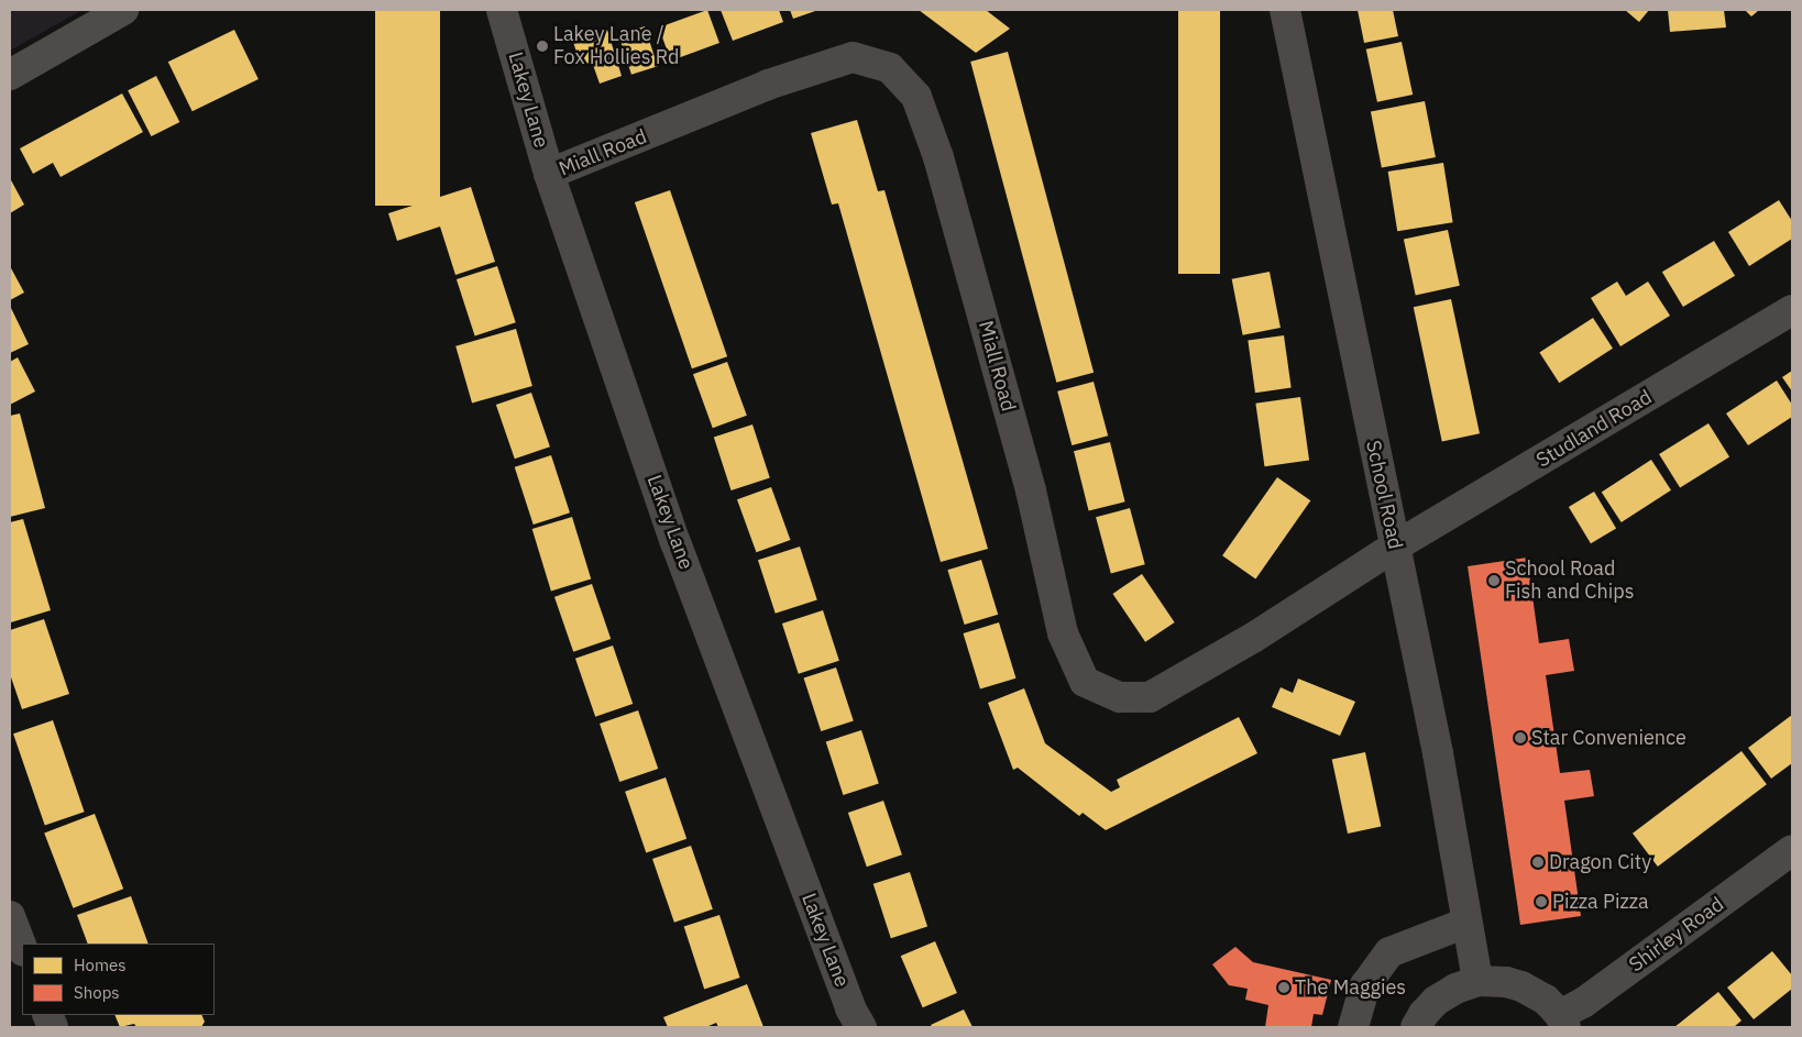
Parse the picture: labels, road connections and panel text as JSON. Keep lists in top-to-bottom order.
{
  "streets": {
    "street": [
      "Lakey Lane",
      "Miall Road",
      "Studland Road",
      "School Road",
      "Shirley Road"
    ]
  },
  "crossings": [
    ["Lakey Lane", "Miall Road"],
    ["Miall Road", "Studland Road"],
    ["Miall Road", "School Road"],
    ["Studland Road", "School Road"],
    ["School Road", "Shirley Road"]
  ],
  "places": [
    "Lakey Lane / Fox Hollies Rd",
    "School Road Fish and Chips",
    "Star Convenience",
    "Dragon City",
    "Pizza Pizza",
    "The Maggies"
  ],
  "legend": ["Homes", "Shops"]
}
